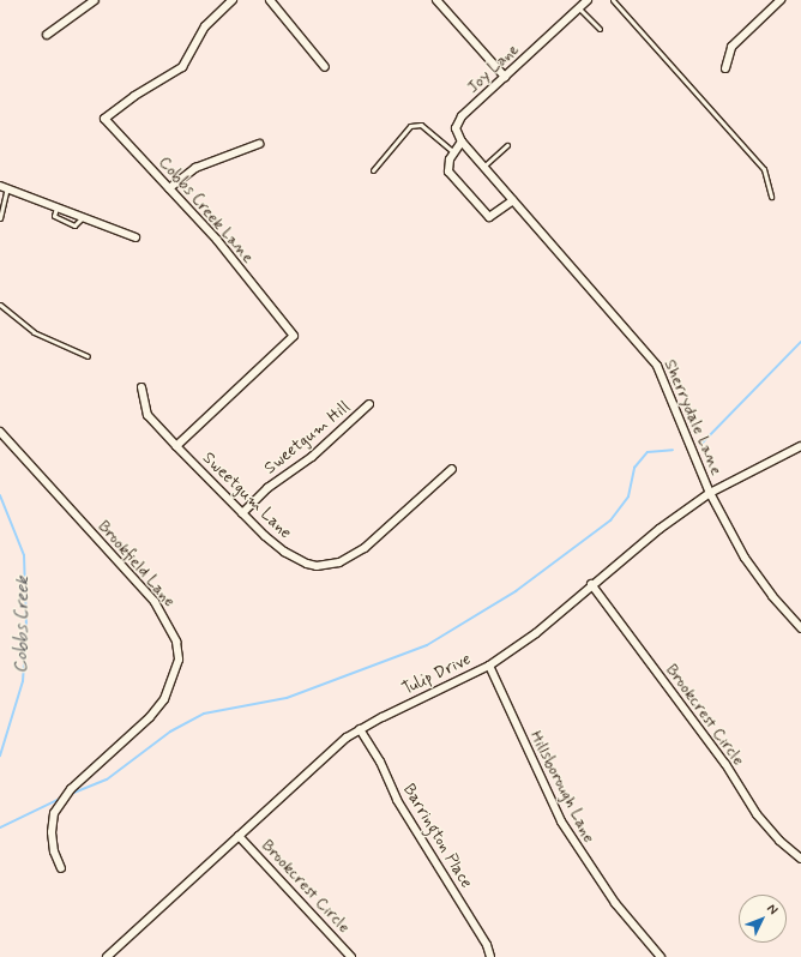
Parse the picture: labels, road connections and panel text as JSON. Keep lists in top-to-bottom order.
{
  "streets": {
    "street": [
      "Joy Lane",
      "Cobbs Creek Lane",
      "Sherrydale Lane",
      "Sweetgum Hill",
      "Sweetgum Lane",
      "Brookfield Lane",
      "Tulip Drive",
      "Brookcrest Circle",
      "Hillsborough Lane",
      "Barrington Place"
    ]
  },
  "crossings": [
    ["Cobbs Creek Lane", "Sweetgum Lane"],
    ["Sherrydale Lane", "Tulip Drive"],
    ["Sweetgum Hill", "Sweetgum Lane"],
    ["Tulip Drive", "Brookcrest Circle"],
    ["Tulip Drive", "Hillsborough Lane"],
    ["Tulip Drive", "Barrington Place"]
  ],
  "water": ["Cobbs Creek"],
  "north": "top right"
}
